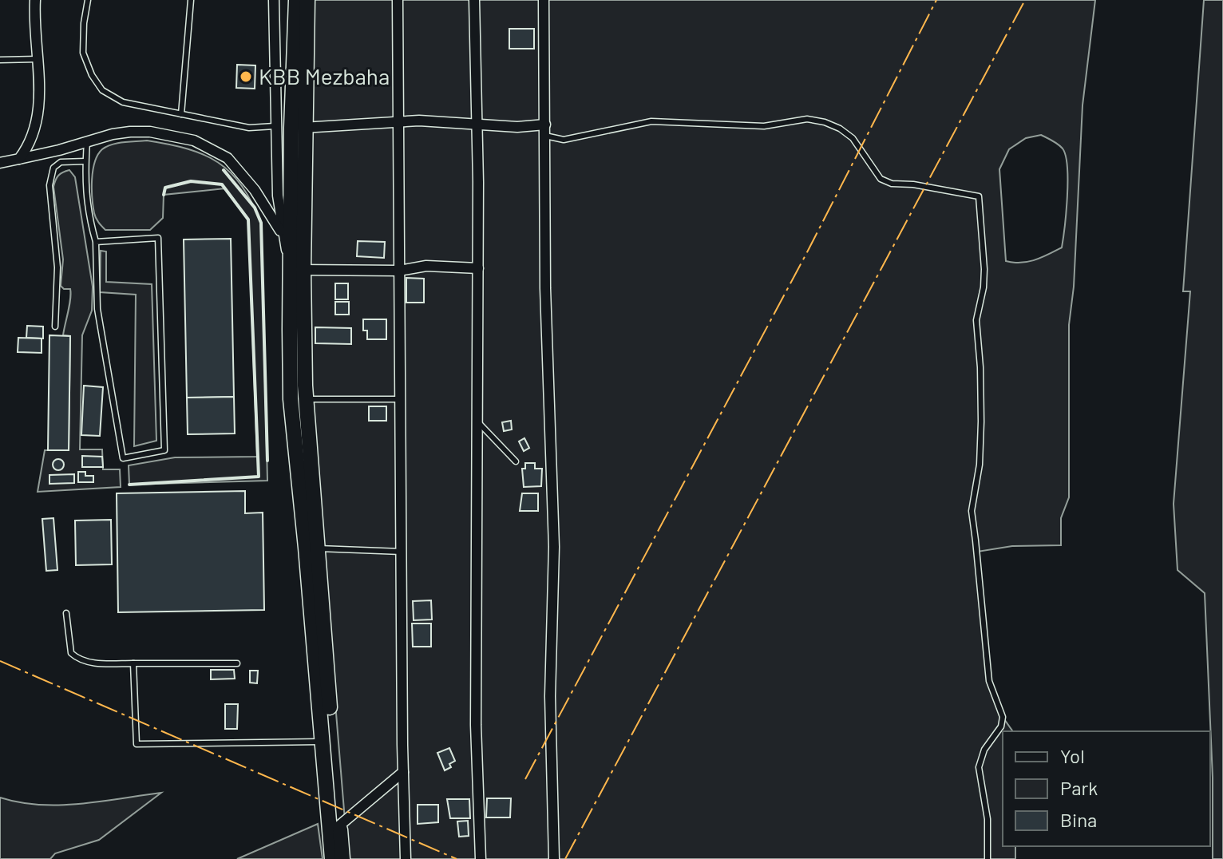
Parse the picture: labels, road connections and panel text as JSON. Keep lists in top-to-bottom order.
{
  "places": ["KBB Mezbaha"],
  "legend": ["Yol", "Park", "Bina"]
}
